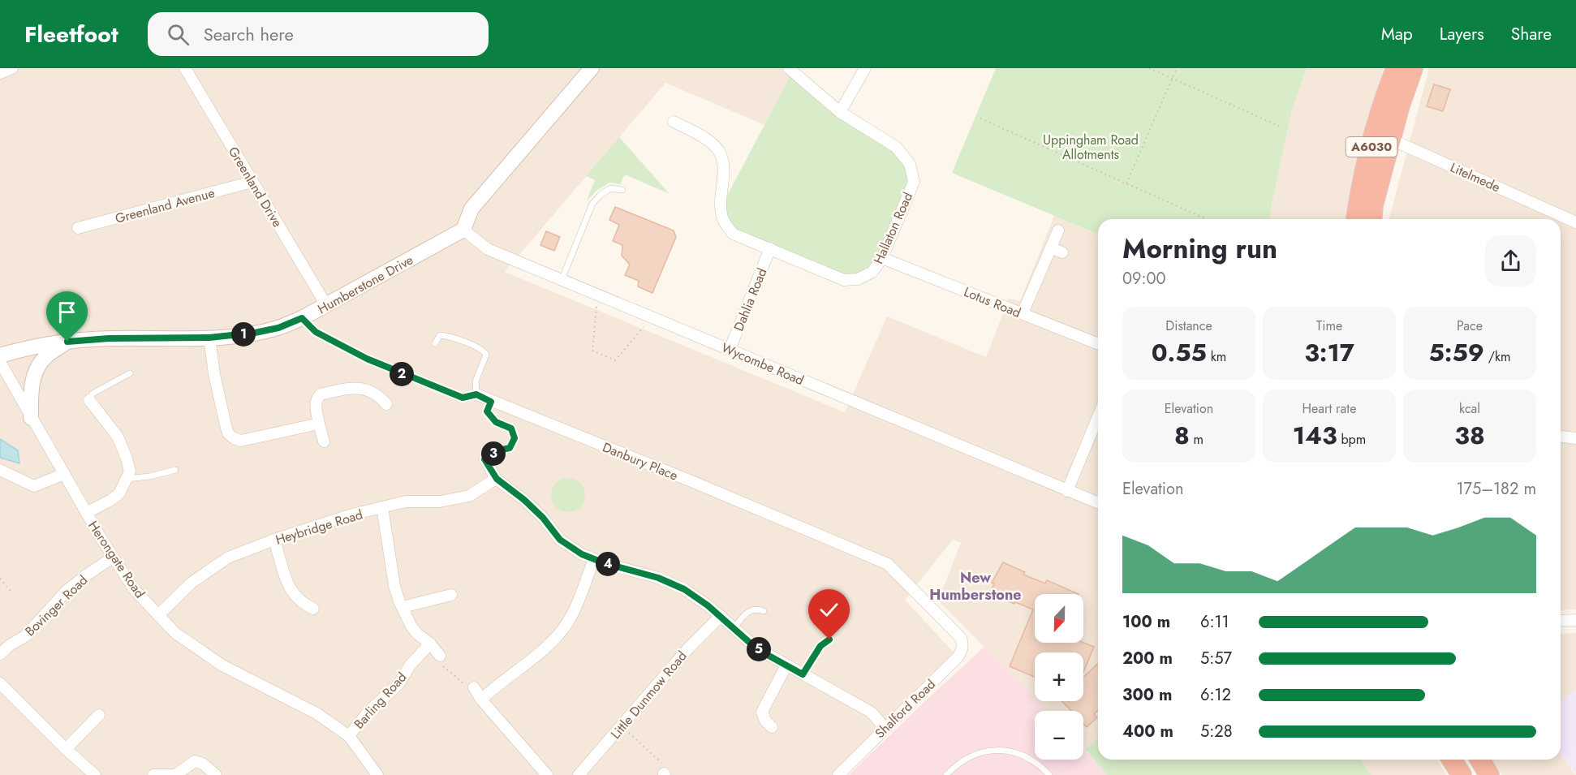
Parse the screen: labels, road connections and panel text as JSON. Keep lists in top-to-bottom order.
{
  "streets": {
    "highway": ["A6030"],
    "street": [
      "Litelmede",
      "Greenland Drive",
      "Greenland Avenue",
      "Hallaton Road",
      "Humberstone Drive",
      "Dahlia Road",
      "Lotus Road",
      "Wycombe Road",
      "Danbury Place",
      "Heybridge Road",
      "Herongate Road",
      "Bovinger Road",
      "Little Dunmow Road",
      "Barling Road",
      "Shalford Road"
    ]
  },
  "crossings": [
    ["A6030", "Litelmede"],
    ["Greenland Drive", "Greenland Avenue"],
    ["Greenland Drive", "Humberstone Drive"],
    ["Hallaton Road", "Dahlia Road"],
    ["Hallaton Road", "Lotus Road"],
    ["Humberstone Drive", "Wycombe Road"],
    ["Dahlia Road", "Wycombe Road"],
    ["Danbury Place", "Shalford Road"],
    ["Heybridge Road", "Herongate Road"],
    ["Herongate Road", "Bovinger Road"],
    ["Herongate Road", "Barling Road"]
  ],
  "districts": ["New Humberstone"],
  "parks": ["Uppingham Road Allotments"],
  "north": "bottom",
  "page": {
    "header": "Fleetfoot",
    "search": "Search here",
    "nav": ["Map", "Layers", "Share"],
    "heading": ["Morning run", "09:00"],
    "stats": [
      ["Distance", "0.55 km"],
      ["Time", "3:17"],
      ["Pace", "5:59 /km"],
      ["Elevation", "8 m"],
      ["Heart rate", "143 bpm"],
      ["kcal", "38"]
    ],
    "pins": [
      "1",
      "2",
      "3",
      "4",
      "5"
    ],
    "chart": ["Elevation", "175–182 m"],
    "map_buttons": ["+", "−"],
    "list": [
      {
        "name": "100 m",
        "note": "6:11"
      },
      {
        "name": "200 m",
        "note": "5:57"
      },
      {
        "name": "300 m",
        "note": "6:12"
      },
      {
        "name": "400 m",
        "note": "5:28"
      }
    ]
  }
}
